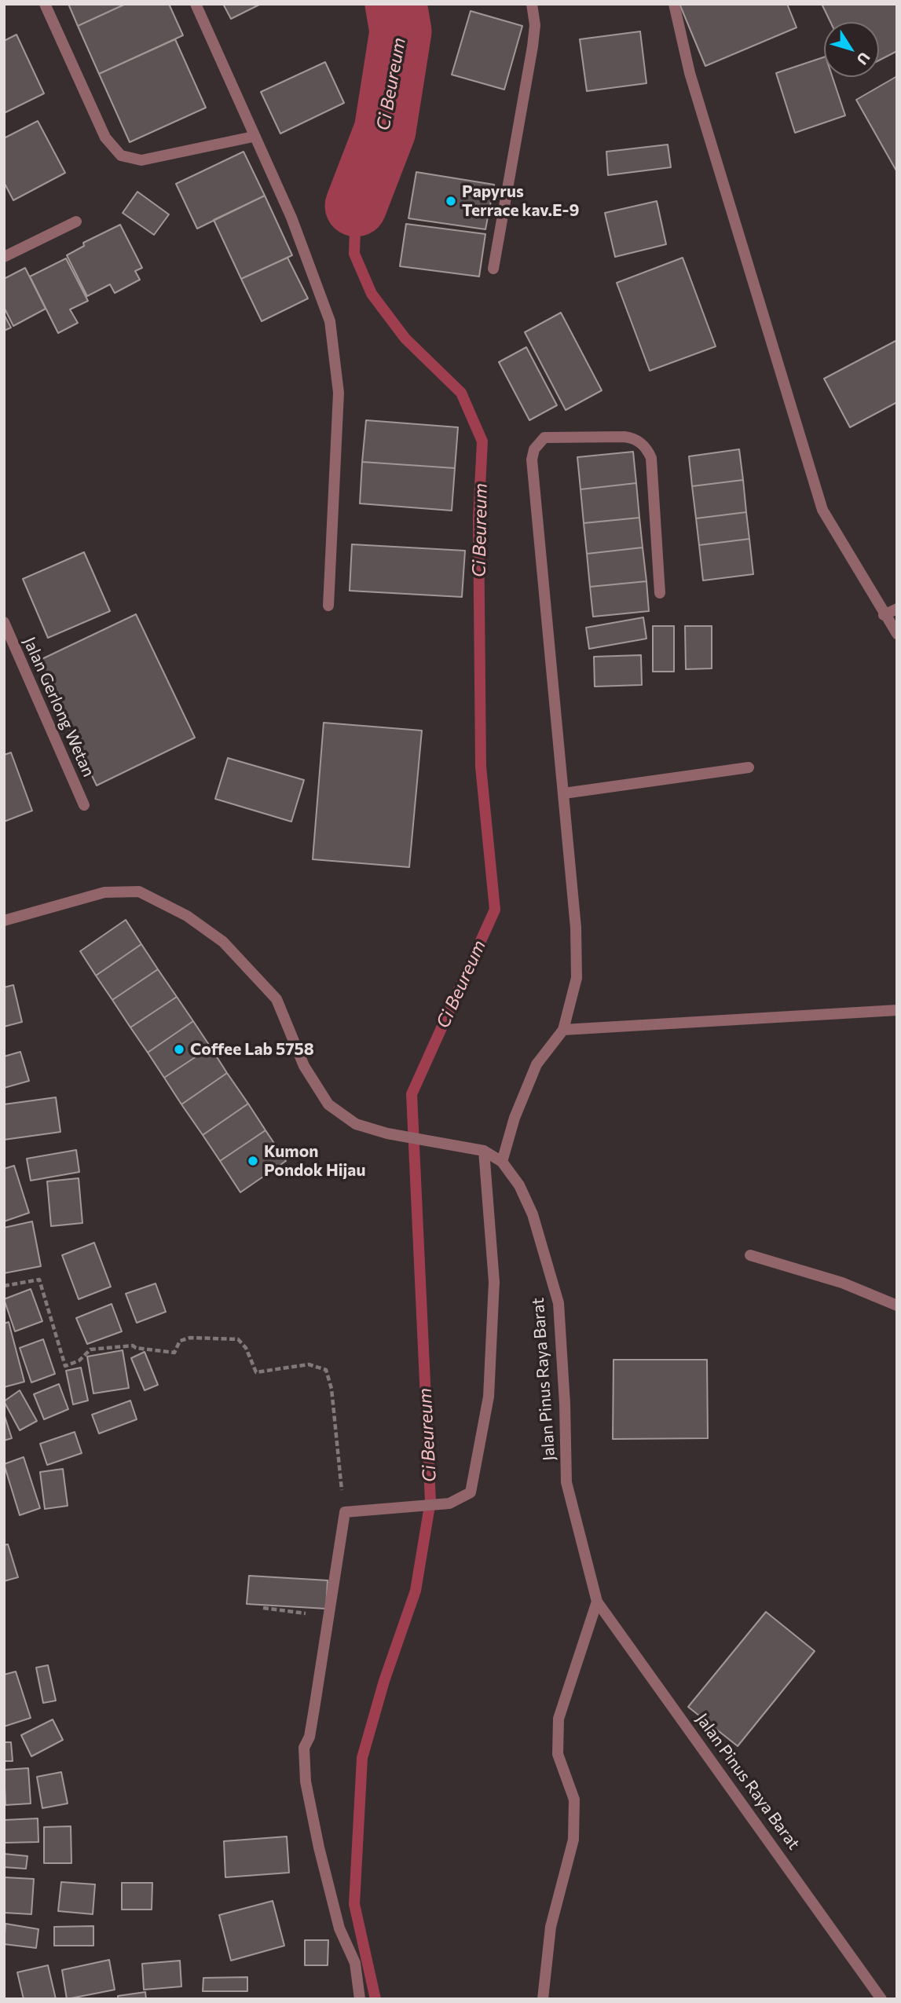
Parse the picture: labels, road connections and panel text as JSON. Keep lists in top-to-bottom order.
{
  "streets": {
    "street": ["Jalan Gerlong Wetan", "Jalan Pinus Raya Barat"]
  },
  "water": ["Ci Beureum"],
  "places": ["Papyrus Terrace kav.E-9", "Coffee Lab 5758", "Kumon Pondok Hijau"],
  "north": "bottom right"
}
